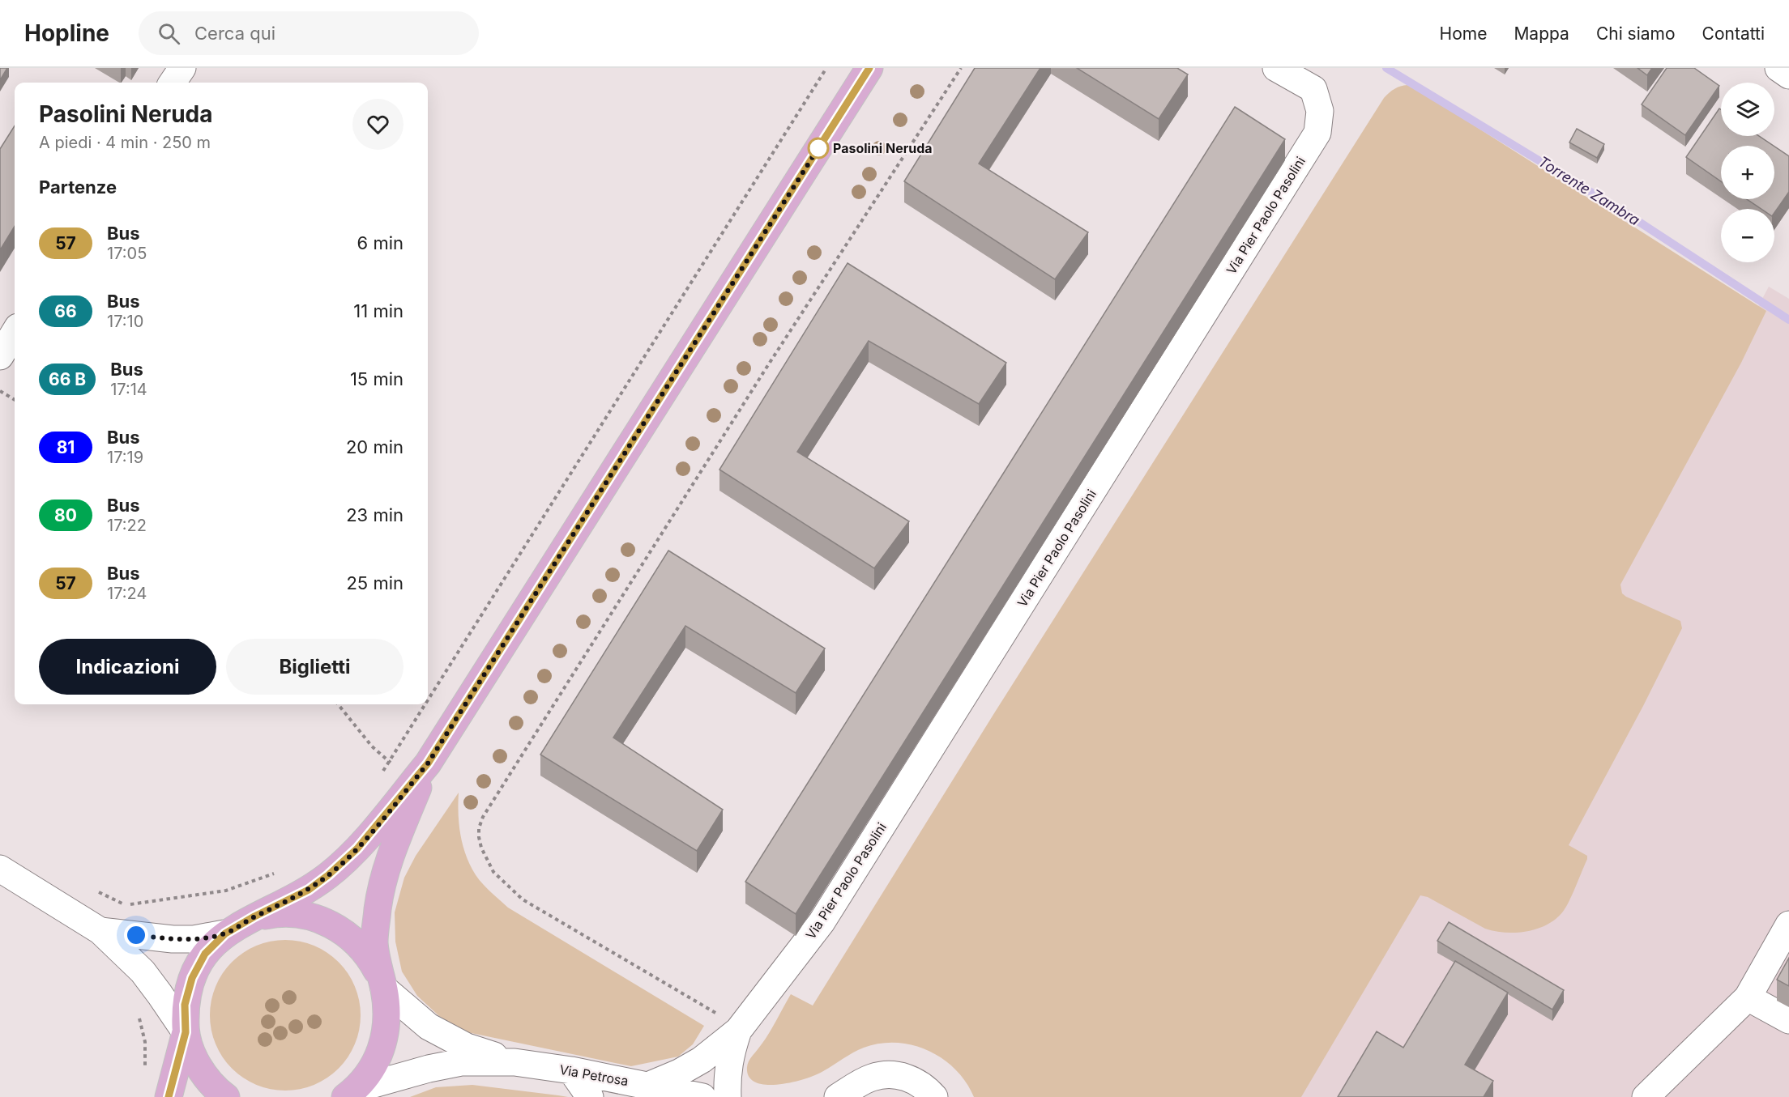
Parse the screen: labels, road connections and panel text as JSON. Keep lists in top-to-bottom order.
{
  "streets": {
    "street": ["Via Pier Paolo Pasolini", "Via Petrosa"]
  },
  "crossings": [
    ["Via Pier Paolo Pasolini", "Via Petrosa"]
  ],
  "water": ["Torrente Zambra"],
  "places": ["Pasolini Neruda"],
  "lines": ["bus line 57"],
  "page": {
    "header": "Hopline",
    "search": "Cerca qui",
    "nav": [
      "Home",
      "Mappa",
      "Chi siamo",
      "Contatti"
    ],
    "map_buttons": ["+", "−"],
    "heading": [
      ["Pasolini Neruda", "A piedi · 4 min · 250 m"],
      "Partenze"
    ],
    "list": [
      {
        "mark": "57",
        "name": "Bus",
        "note": "17:05",
        "value": "6 min"
      },
      {
        "mark": "66",
        "name": "Bus",
        "note": "17:10",
        "value": "11 min"
      },
      {
        "mark": "66 B",
        "name": "Bus",
        "note": "17:14",
        "value": "15 min"
      },
      {
        "mark": "81",
        "name": "Bus",
        "note": "17:19",
        "value": "20 min"
      },
      {
        "mark": "80",
        "name": "Bus",
        "note": "17:22",
        "value": "23 min"
      },
      {
        "mark": "57",
        "name": "Bus",
        "note": "17:24",
        "value": "25 min"
      }
    ],
    "buttons": ["Indicazioni", "Biglietti"]
  }
}
